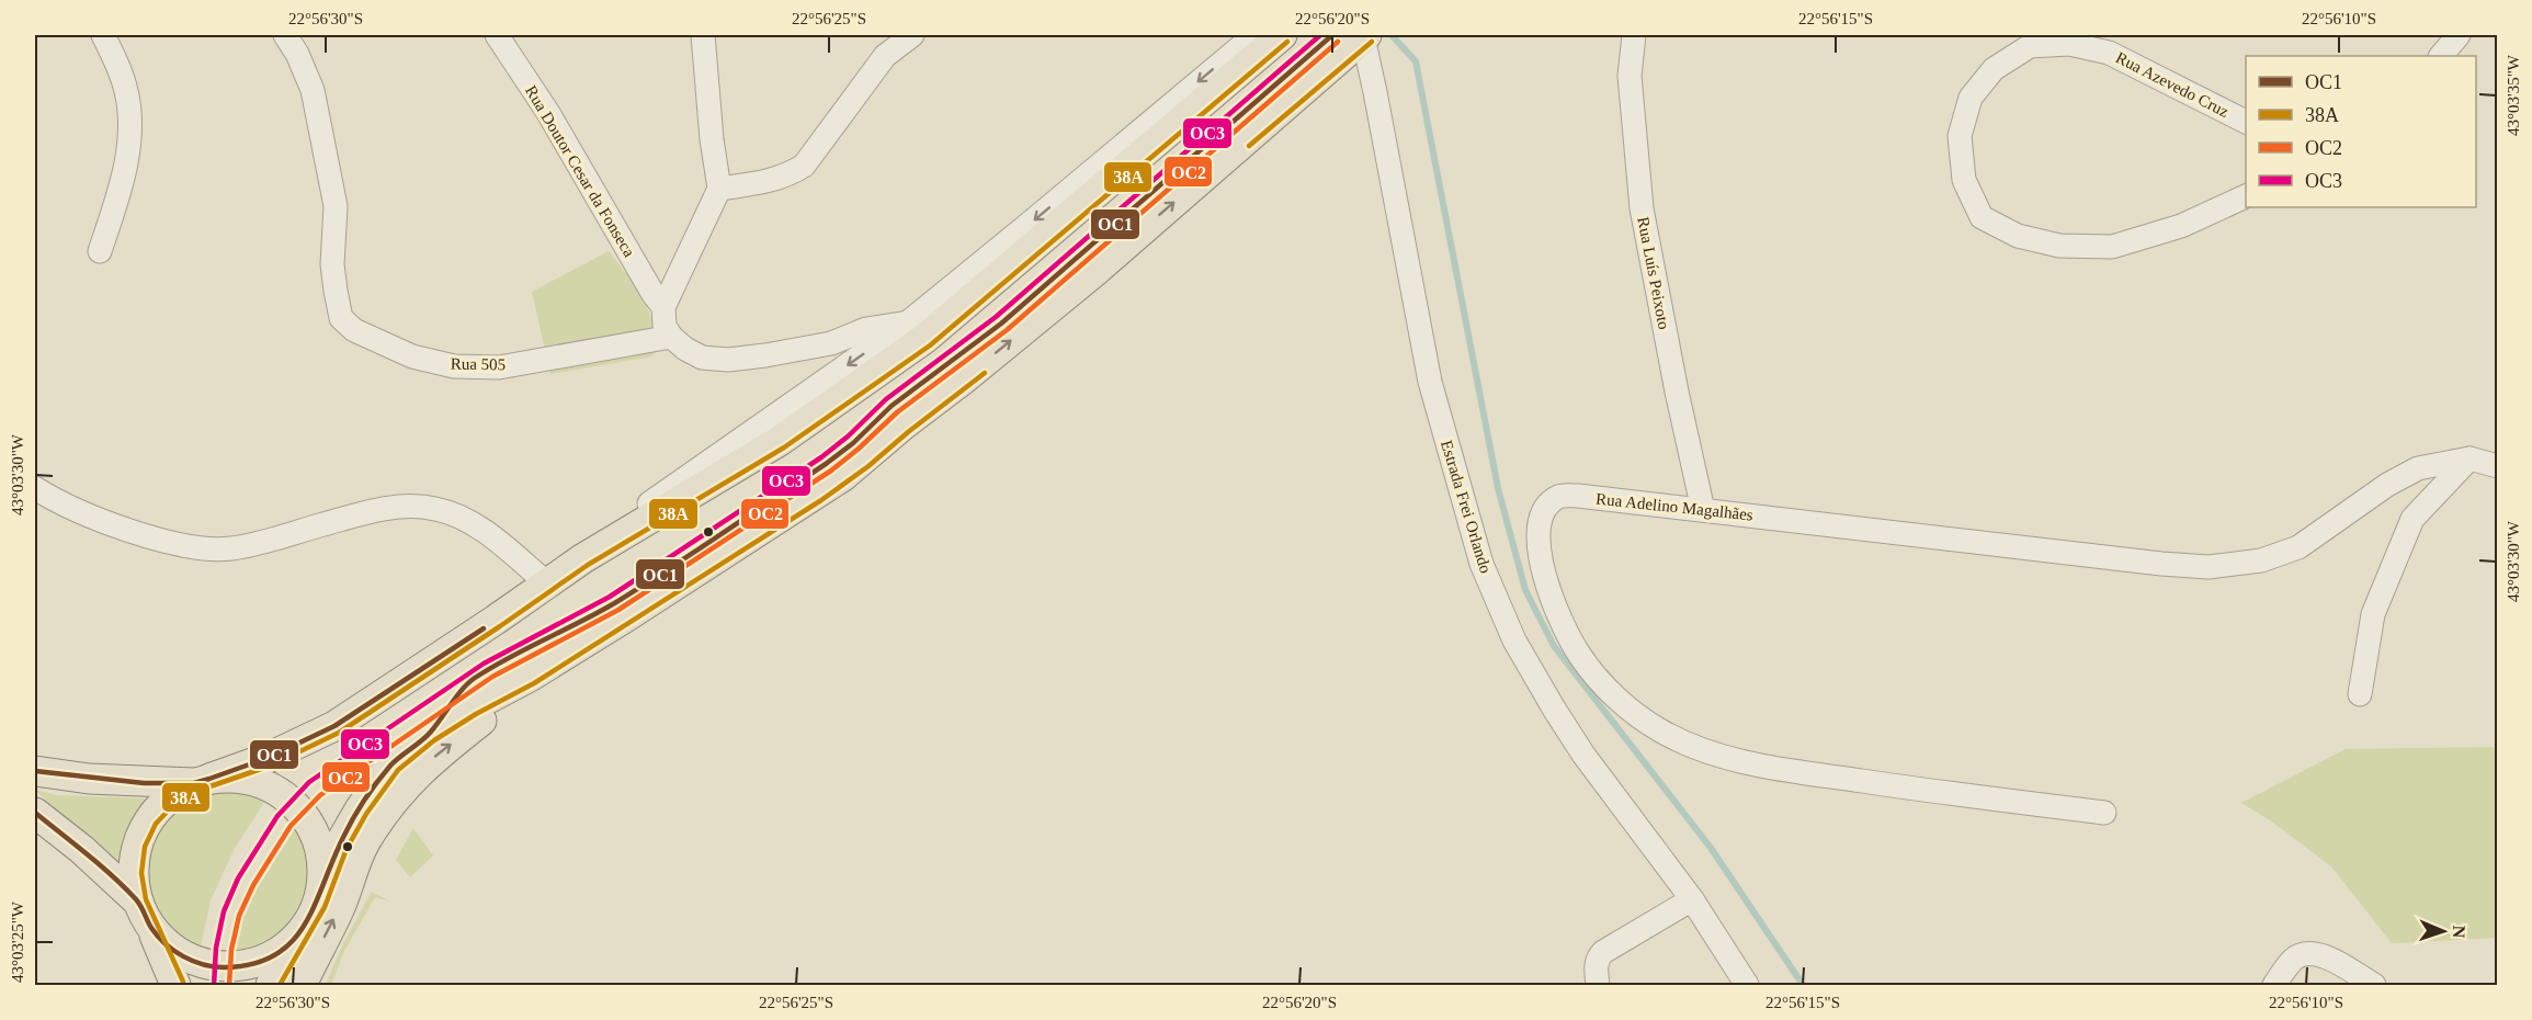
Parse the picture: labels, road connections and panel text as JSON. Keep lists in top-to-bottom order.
{
  "streets": {
    "street": [
      "Rua Azevedo Cruz",
      "Rua Doutor Cesar da Fonseca",
      "Rua Luís Peixoto",
      "Rua 505",
      "Estrada Frei Orlando",
      "Rua Adelino Magalhães"
    ]
  },
  "crossings": [
    ["Rua Luís Peixoto", "Rua Adelino Magalhães"]
  ],
  "lines": [
    "transit line OC1",
    "transit line OC3",
    "transit line 38A",
    "transit line OC2"
  ],
  "legend": [
    "OC1",
    "38A",
    "OC2",
    "OC3"
  ],
  "north": "right",
  "coordinates": [
    "22°56'30\"S",
    "22°56'25\"S",
    "22°56'20\"S",
    "22°56'15\"S",
    "22°56'10\"S",
    "43°03'35\"W",
    "43°03'30\"W",
    "43°03'25\"W"
  ]
}
